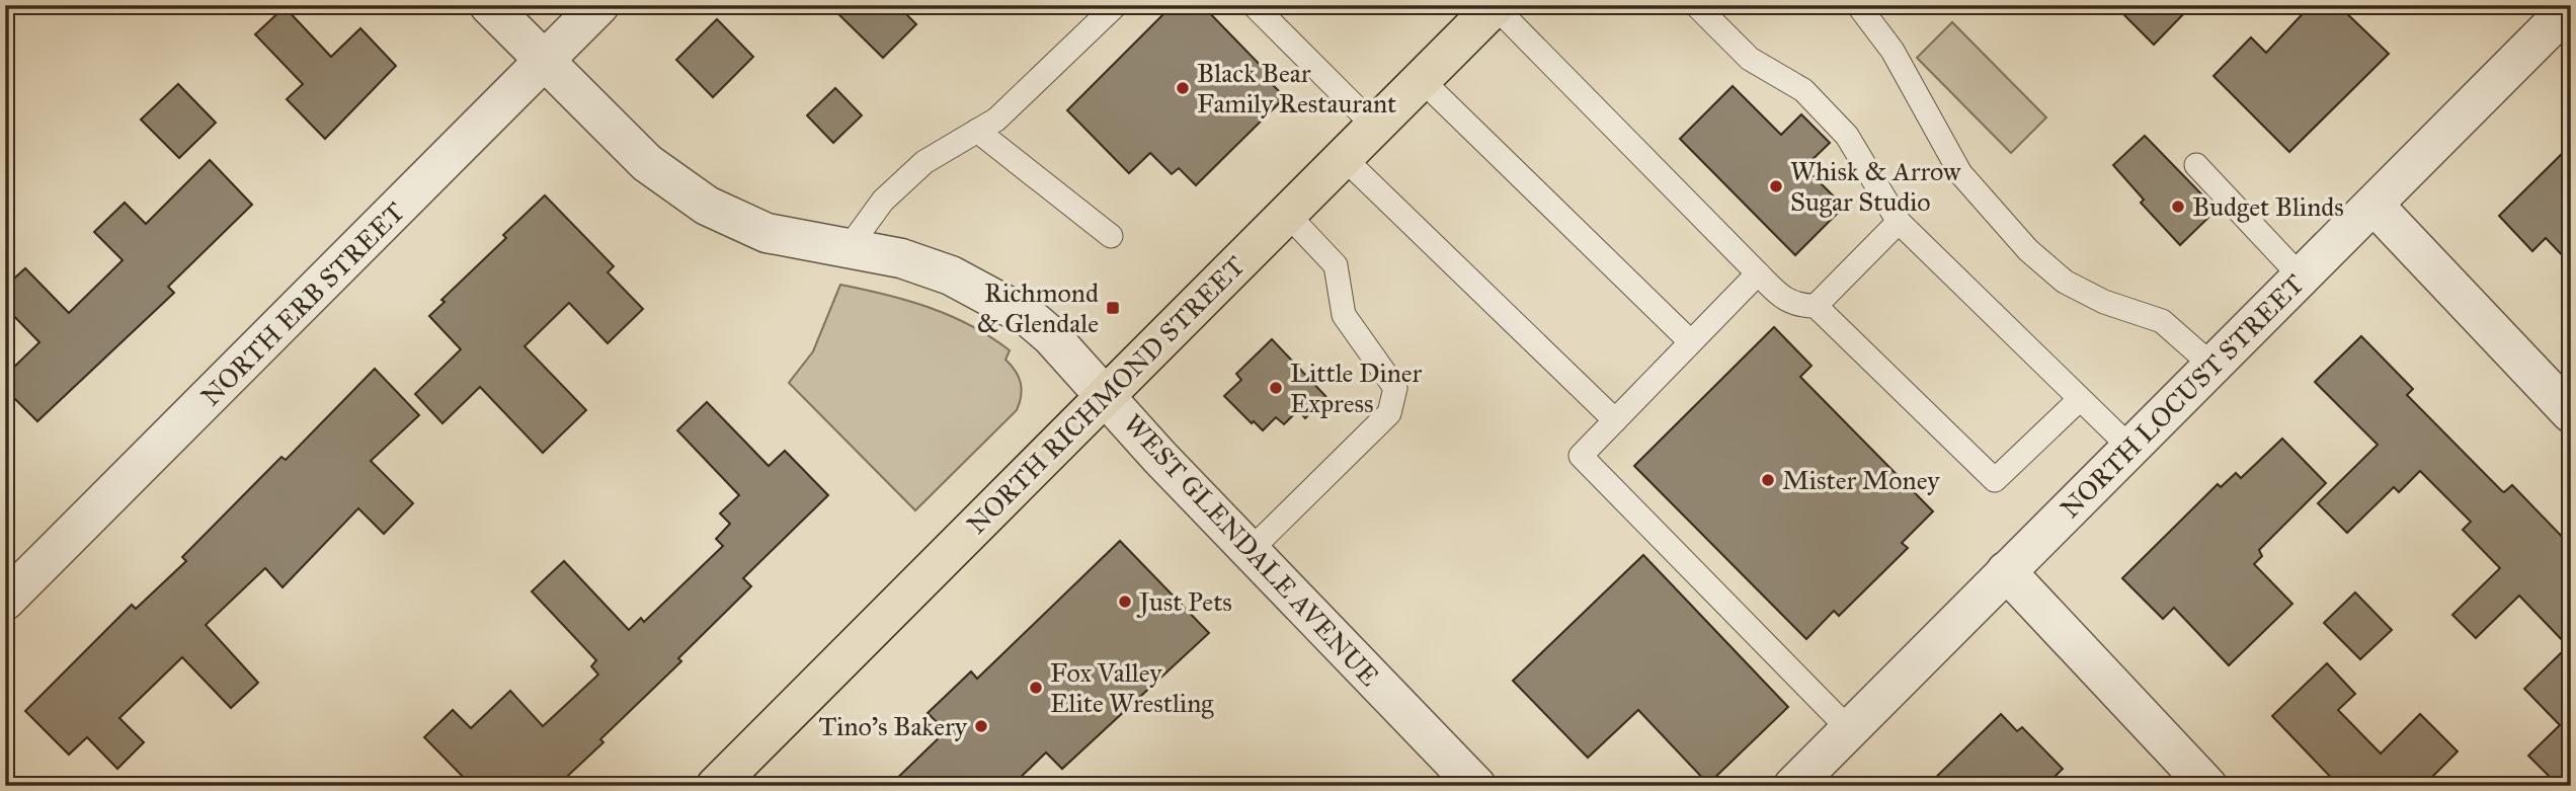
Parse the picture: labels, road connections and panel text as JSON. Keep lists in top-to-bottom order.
{
  "streets": {
    "main road": ["NORTH RICHMOND STREET"],
    "street": ["NORTH ERB STREET", "NORTH LOCUST STREET", "WEST GLENDALE AVENUE"]
  },
  "crossings": [
    ["NORTH ERB STREET", "WEST GLENDALE AVENUE"],
    ["NORTH RICHMOND STREET", "WEST GLENDALE AVENUE"]
  ],
  "places": {
    "other": [
      "Black Bear Family Restaurant",
      "Whisk & Arrow Sugar Studio",
      "Budget Blinds",
      "Little Diner Express",
      "Mister Money",
      "Just Pets",
      "Fox Valley Elite Wrestling",
      "Tino's Bakery"
    ],
    "transit": ["Richmond & Glendale"]
  }
}
